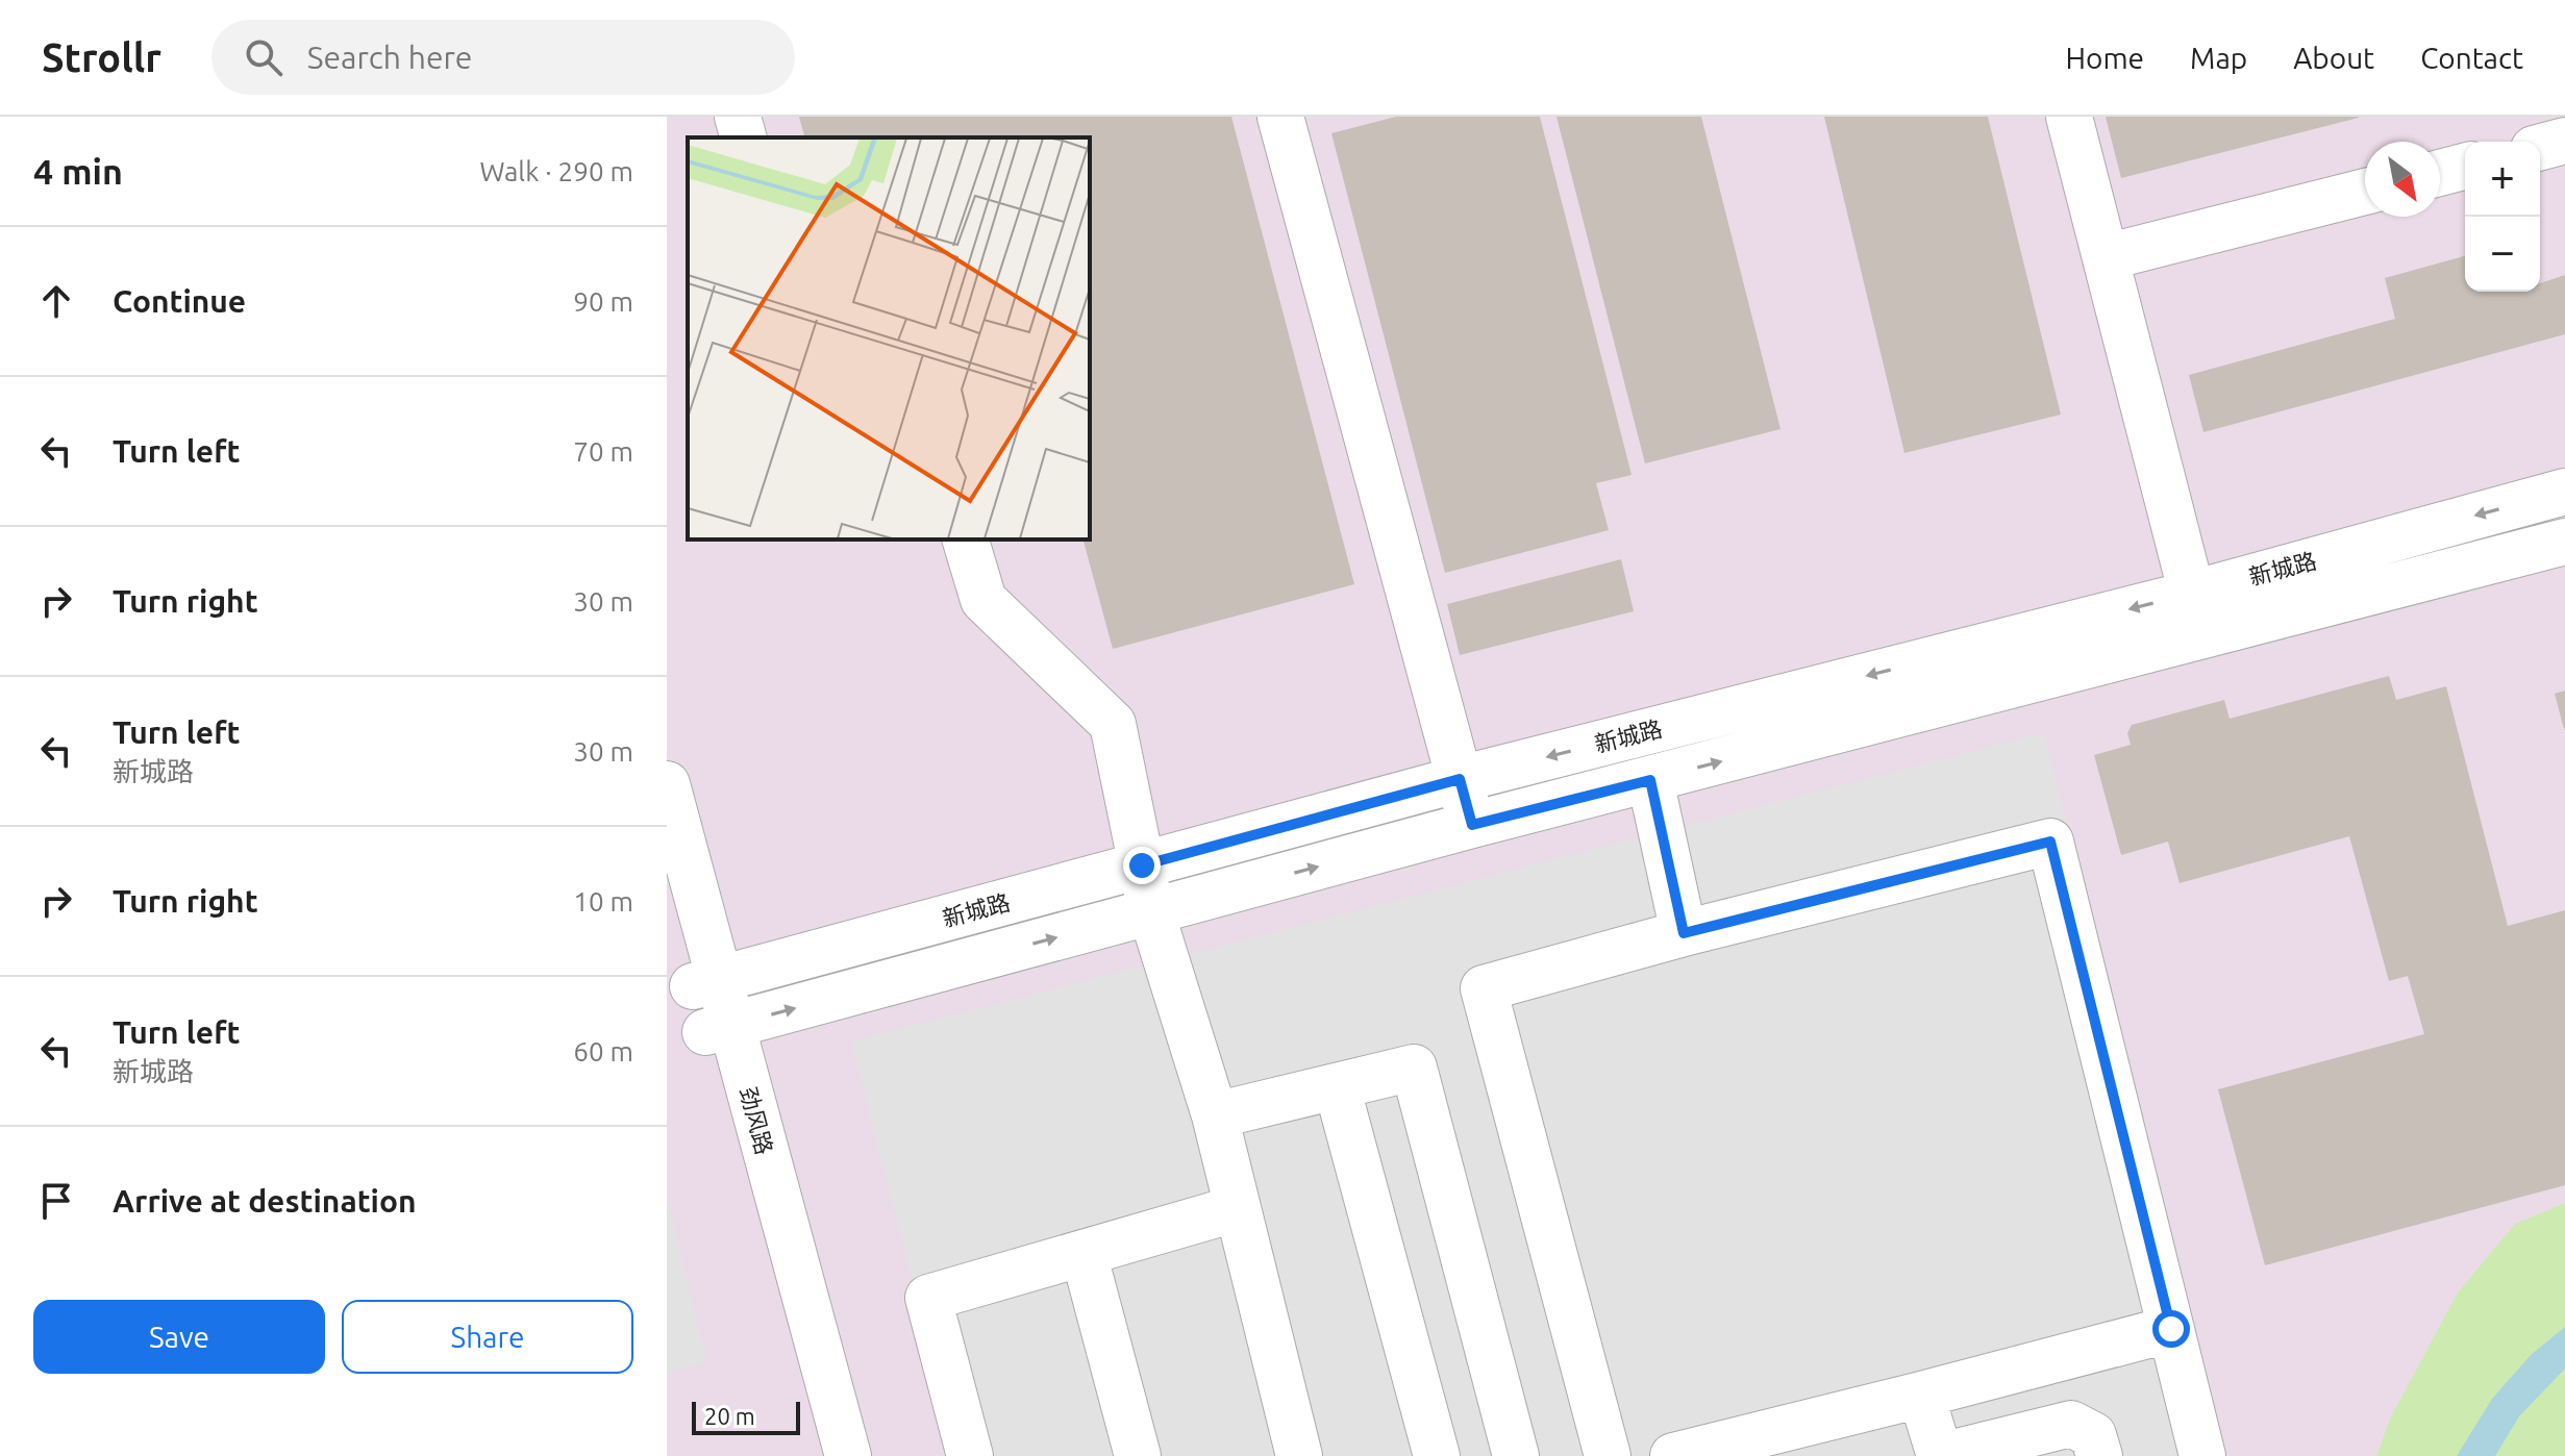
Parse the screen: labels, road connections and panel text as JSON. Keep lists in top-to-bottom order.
{
  "streets": {
    "street": ["新城路", "劲风路"]
  },
  "crossings": [
    ["新城路", "劲风路"]
  ],
  "scale_bar": "20 m",
  "north": "bottom right",
  "page": {
    "header": "Strollr",
    "search": "Search here",
    "nav": [
      "Home",
      "Map",
      "About",
      "Contact"
    ],
    "heading": ["4 min", "Walk · 290 m"],
    "map_buttons": ["+", "−"],
    "list": [
      ["Continue", "90 m"],
      ["Turn left", "70 m"],
      ["Turn right", "30 m"],
      ["Turn left", "新城路", "30 m"],
      ["Turn right", "10 m"],
      ["Turn left", "新城路", "60 m"],
      "Arrive at destination"
    ],
    "buttons": ["Save", "Share"],
    "scale": "20 m"
  }
}
